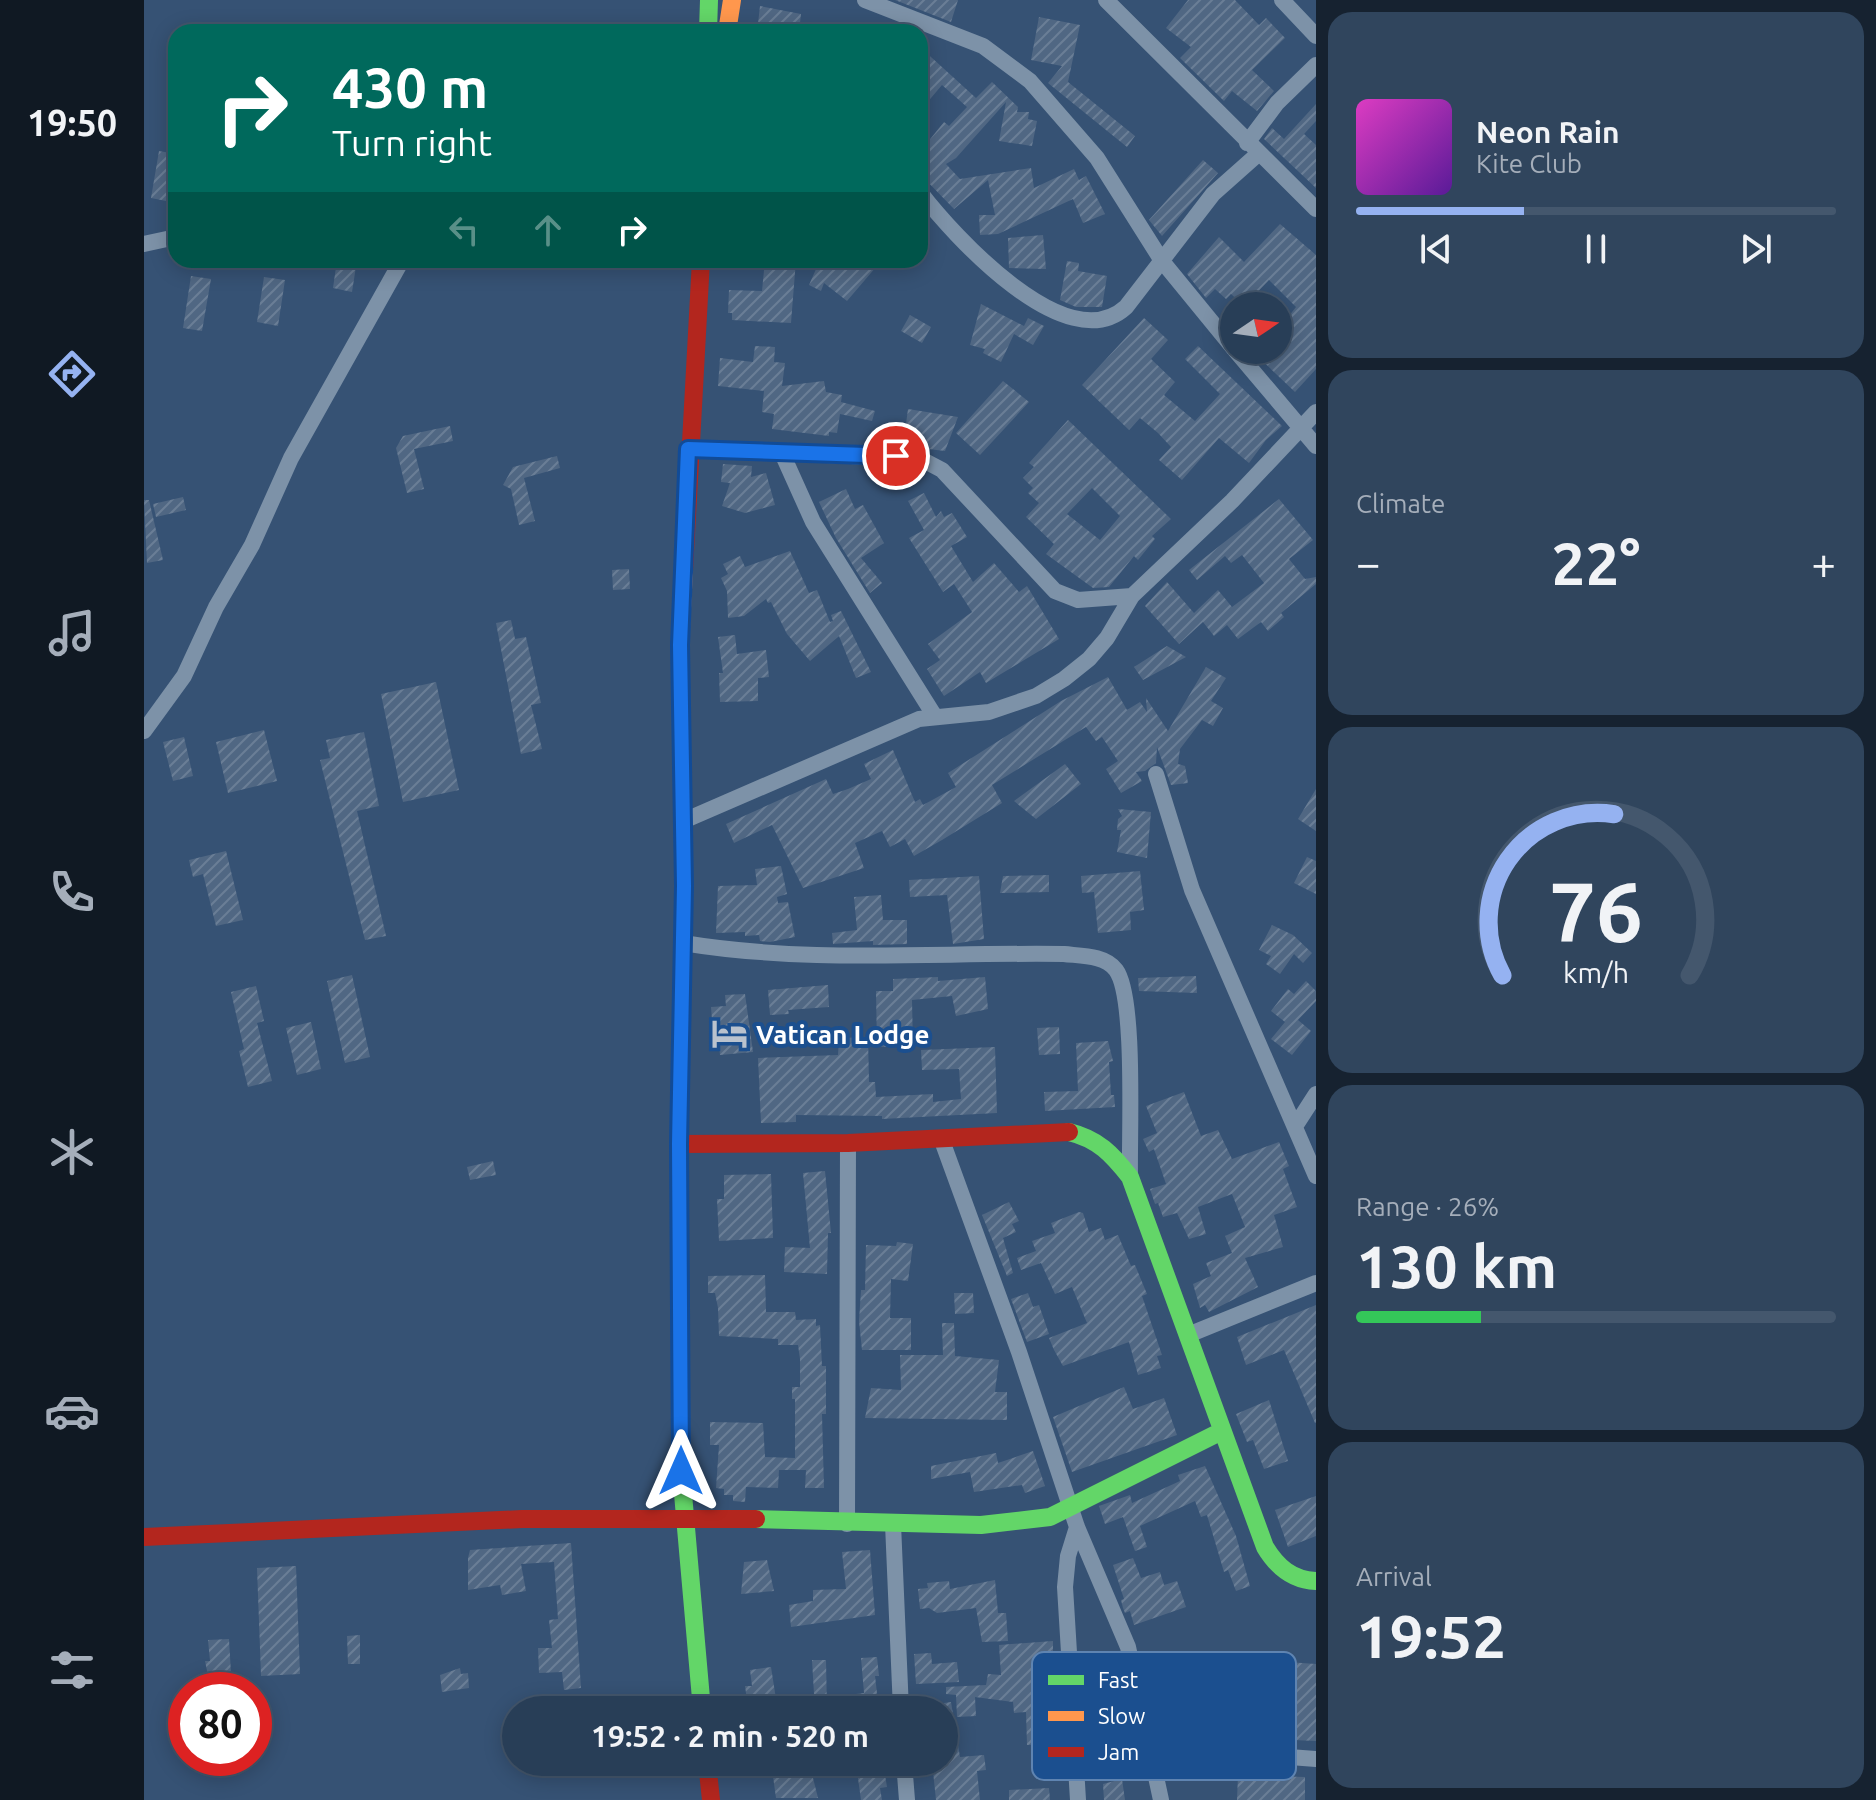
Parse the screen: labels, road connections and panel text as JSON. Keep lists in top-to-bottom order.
{
  "places": {
    "hotel": ["Vatican Lodge"]
  },
  "legend": ["Fast", "Slow", "Jam"],
  "north": "right",
  "page": {
    "tabs": "19:50",
    "turn": ["430 m", "Turn right"],
    "song": ["Neon Rain", "Kite Club"],
    "tile": [
      "Climate",
      ["Range · 26%", "130 km"],
      ["Arrival", "19:52"]
    ],
    "heat": ["−", "22°", "+"],
    "limit": "80",
    "trip": "19:52 · 2 min · 520 m",
    "gauge": ["76", "km/h"]
  }
}
